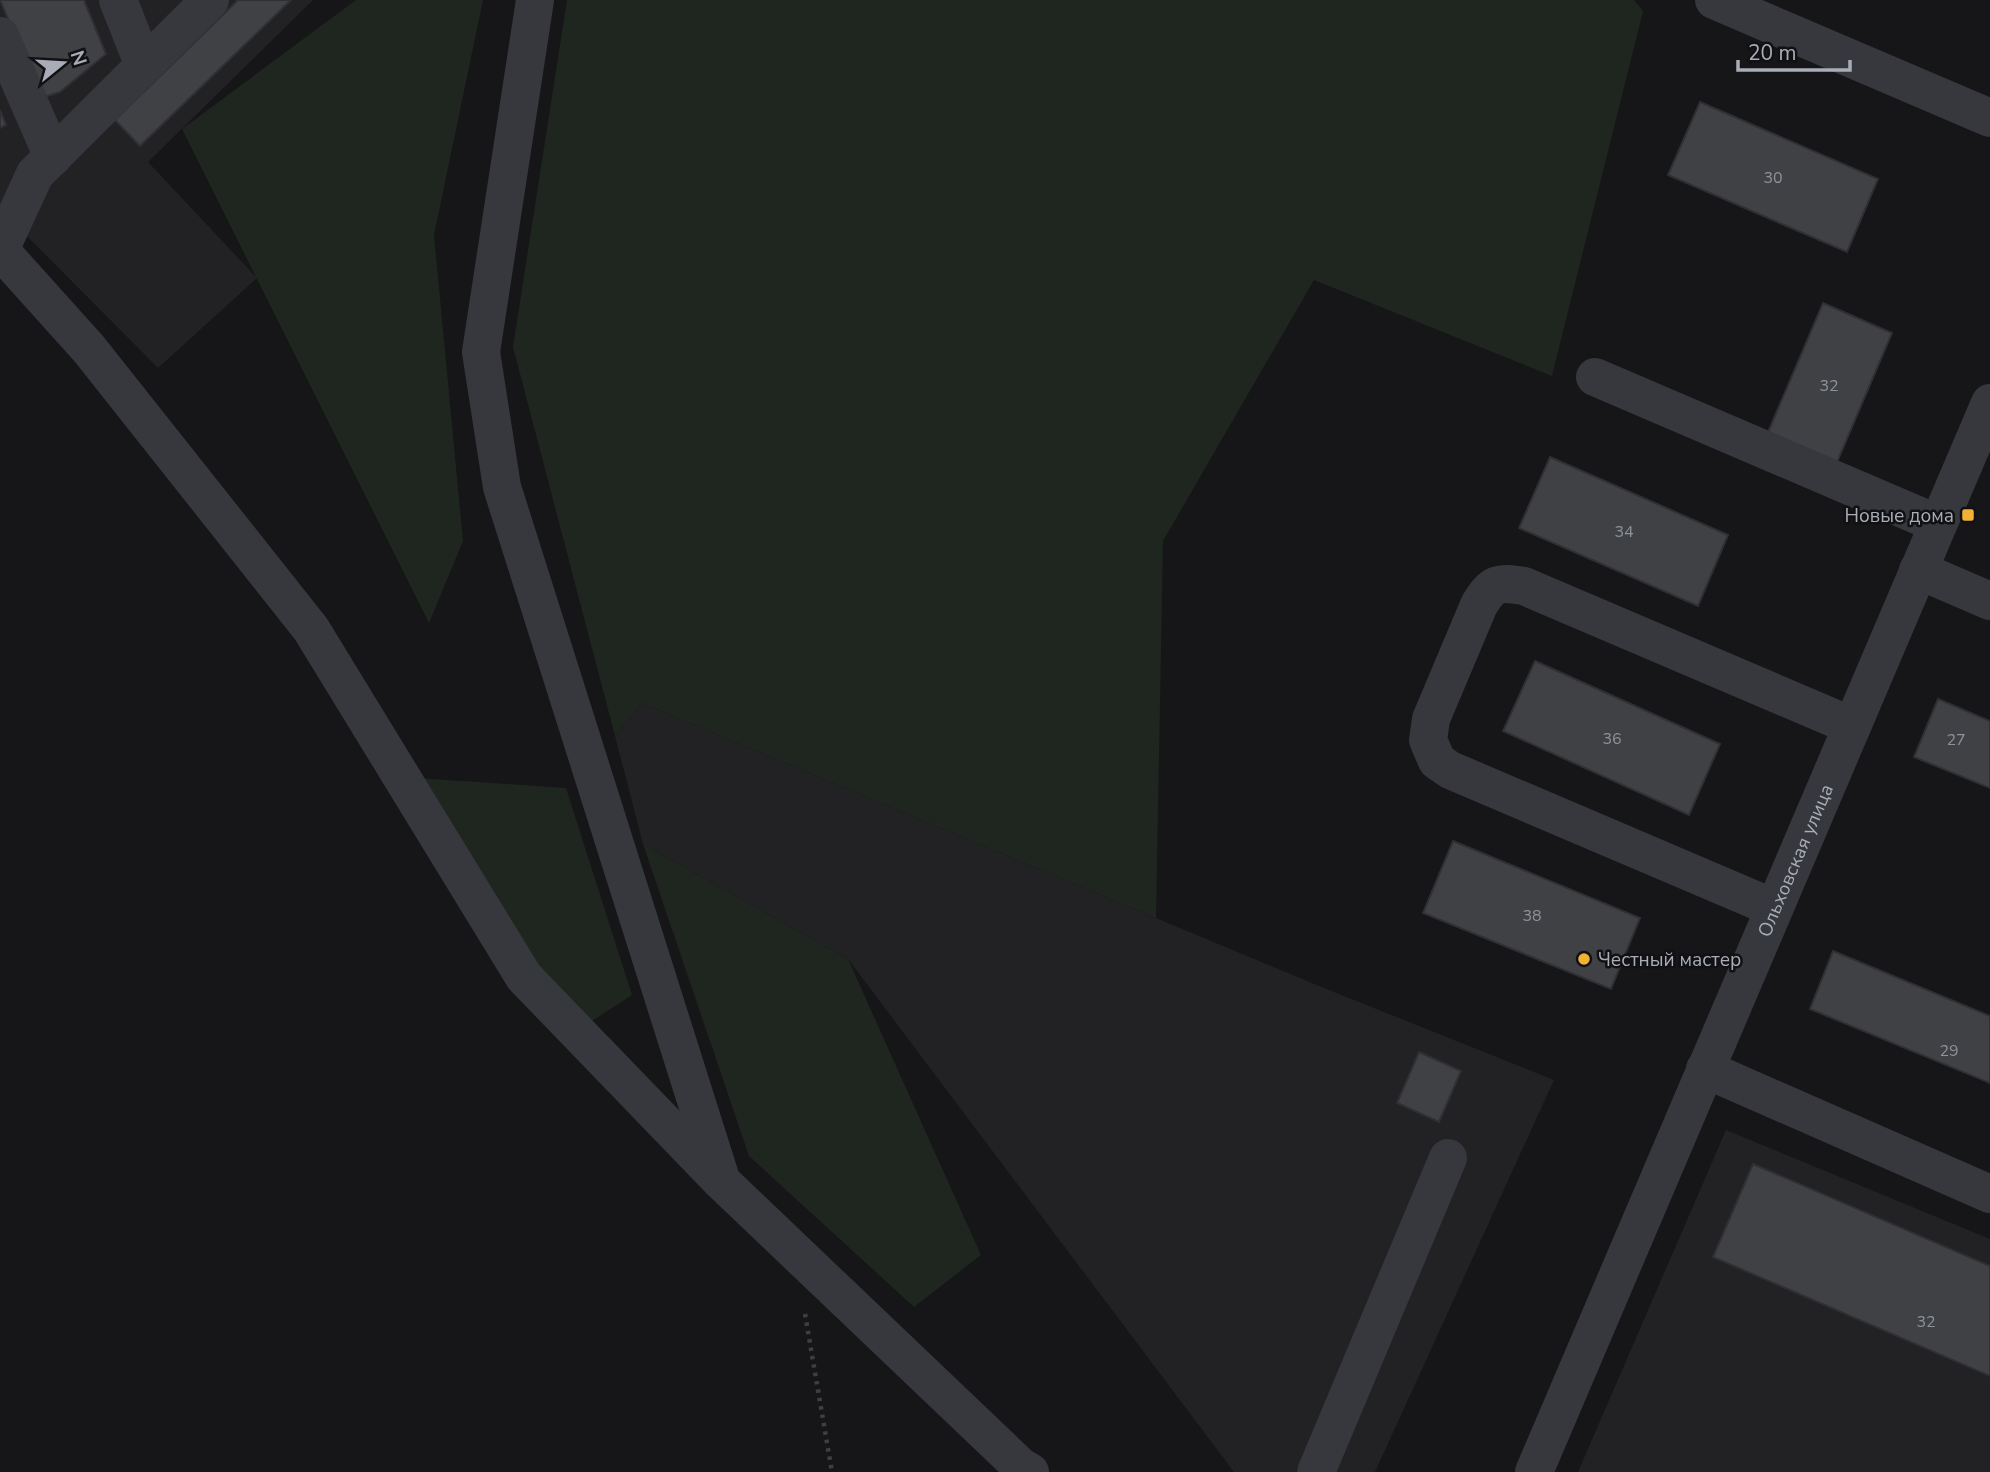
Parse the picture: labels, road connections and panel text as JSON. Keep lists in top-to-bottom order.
{
  "streets": {
    "street": ["Ольховская улица"]
  },
  "places": {
    "transit": ["Новые дома"],
    "other": ["Честный мастер"]
  },
  "house_numbers": [
    "30",
    "32",
    "34",
    "36",
    "27",
    "38",
    "29",
    "32"
  ],
  "scale_bar": "20 m",
  "north": "right"
}
